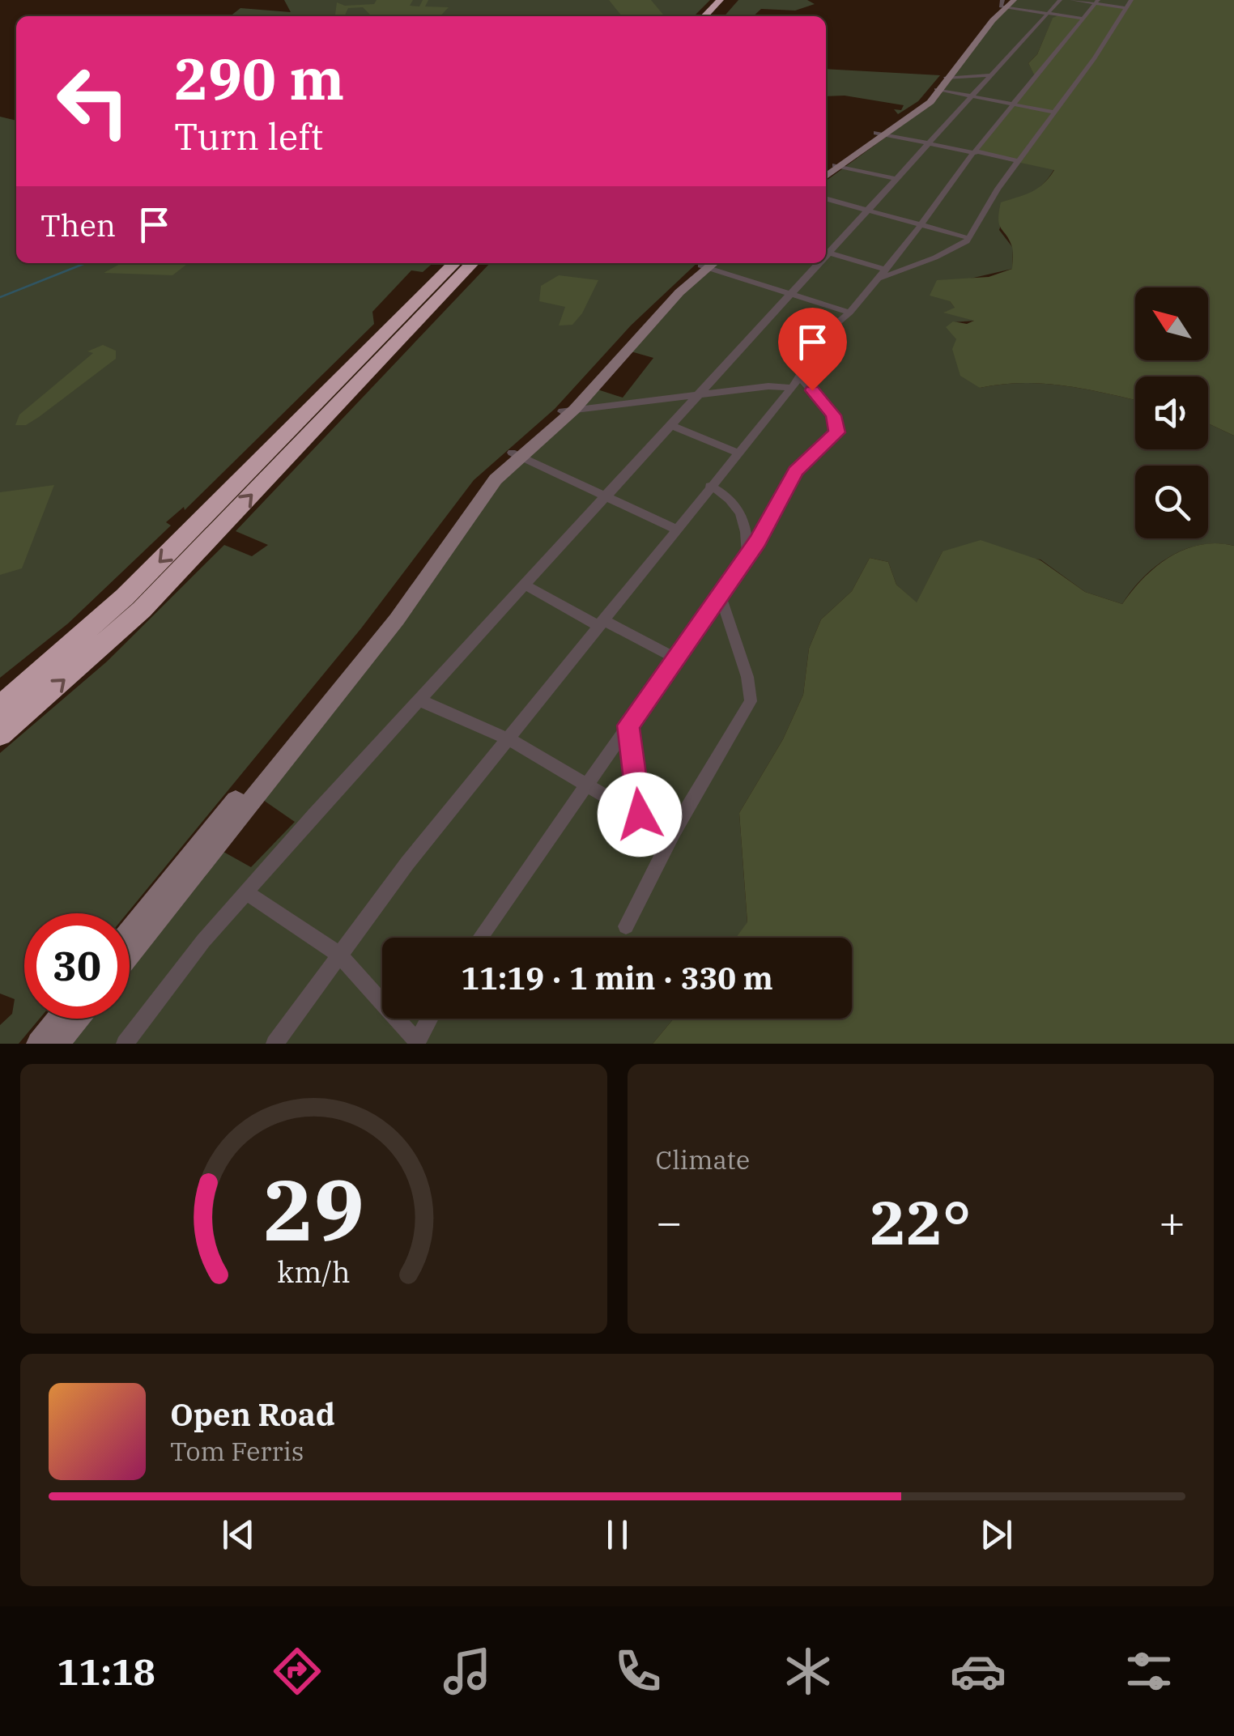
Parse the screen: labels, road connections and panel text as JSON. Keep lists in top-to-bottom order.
{
  "north": "top left",
  "page": {
    "turn": ["290 m", "Turn left"],
    "then": "Then",
    "limit": "30",
    "trip": "11:19 · 1 min · 330 m",
    "tile": "Climate",
    "heat": ["−", "22°", "+"],
    "song": ["Open Road", "Tom Ferris"],
    "tabs": "11:18",
    "gauge": ["29", "km/h"]
  }
}
